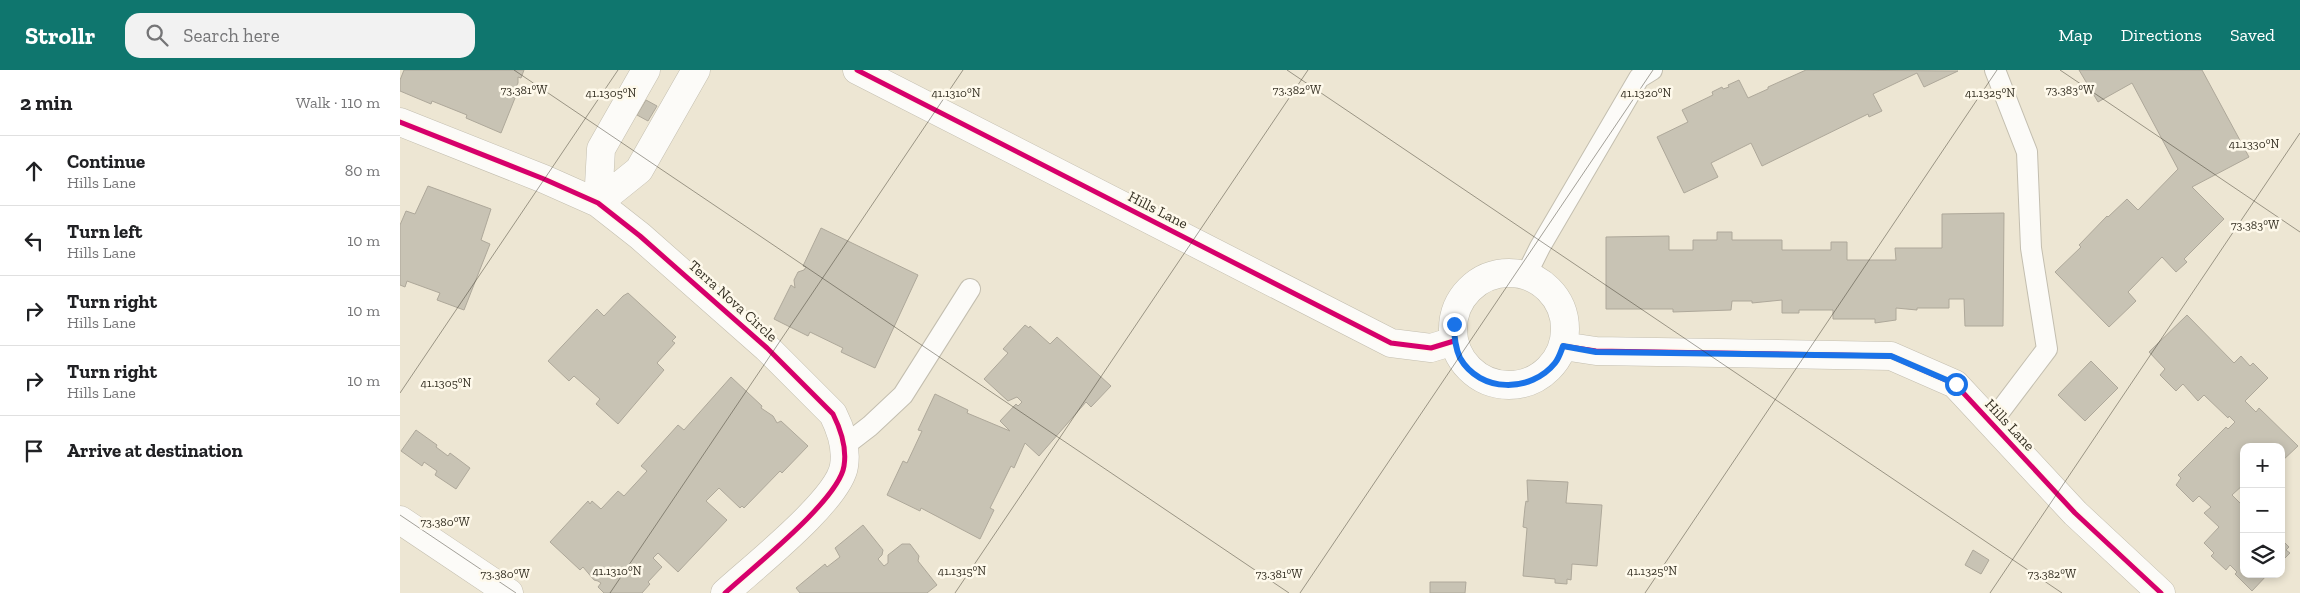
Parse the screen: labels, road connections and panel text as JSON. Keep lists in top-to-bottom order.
{
  "streets": {
    "street": ["Hills Lane", "Terra Nova Circle"]
  },
  "page": {
    "header": "Strollr",
    "search": "Search here",
    "nav": ["Map", "Directions", "Saved"],
    "heading": ["2 min", "Walk · 110 m"],
    "list": [
      ["Continue", "Hills Lane", "80 m"],
      ["Turn left", "Hills Lane", "10 m"],
      ["Turn right", "Hills Lane", "10 m"],
      ["Turn right", "Hills Lane", "10 m"],
      "Arrive at destination"
    ],
    "map_buttons": ["+", "−"]
  },
  "coordinates": [
    "73.381°W",
    "73.383°W",
    "73.382°W",
    "41.1305°N",
    "41.1310°N",
    "41.1320°N",
    "41.1325°N",
    "41.1330°N",
    "73.380°W",
    "41.1315°N"
  ]
}
